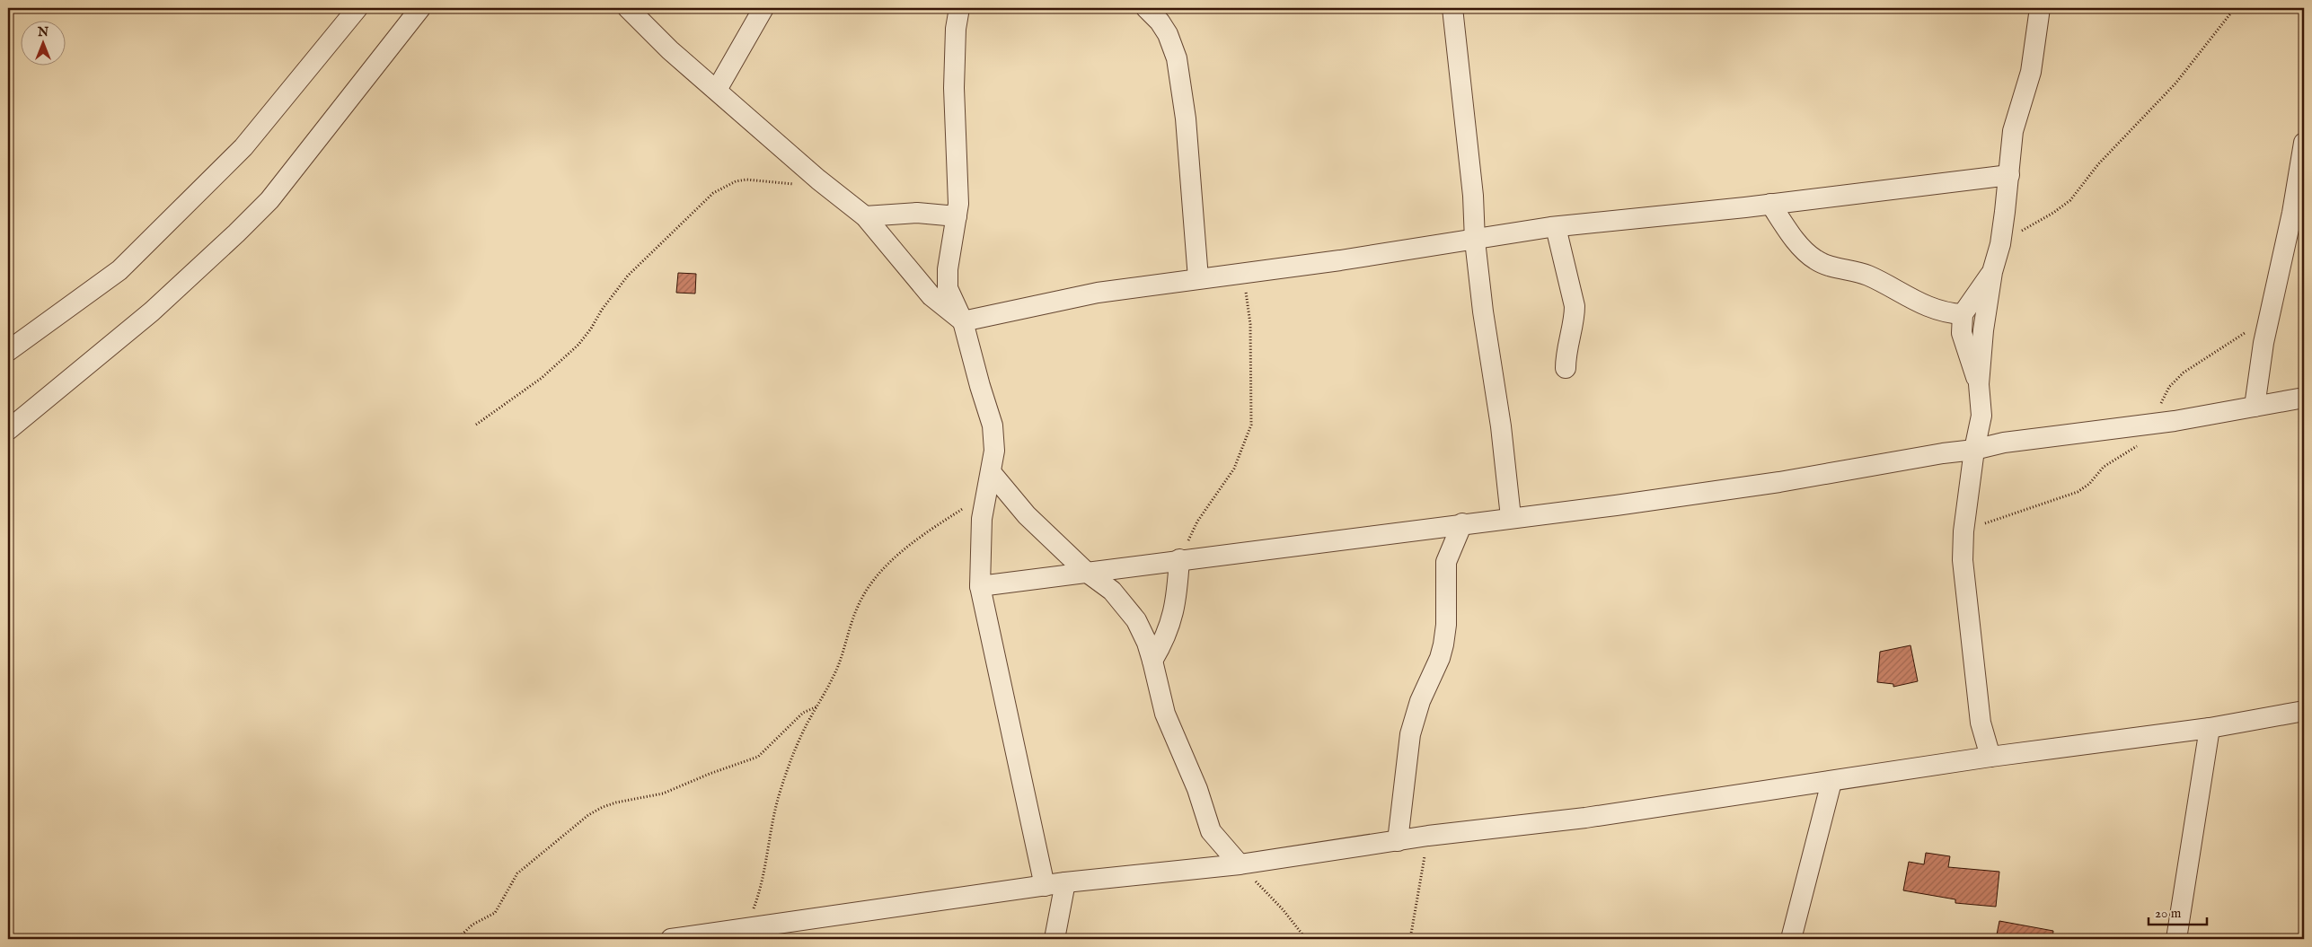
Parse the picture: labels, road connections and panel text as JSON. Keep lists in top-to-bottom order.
{
  "scale_bar": "20 m",
  "north": "top"
}
